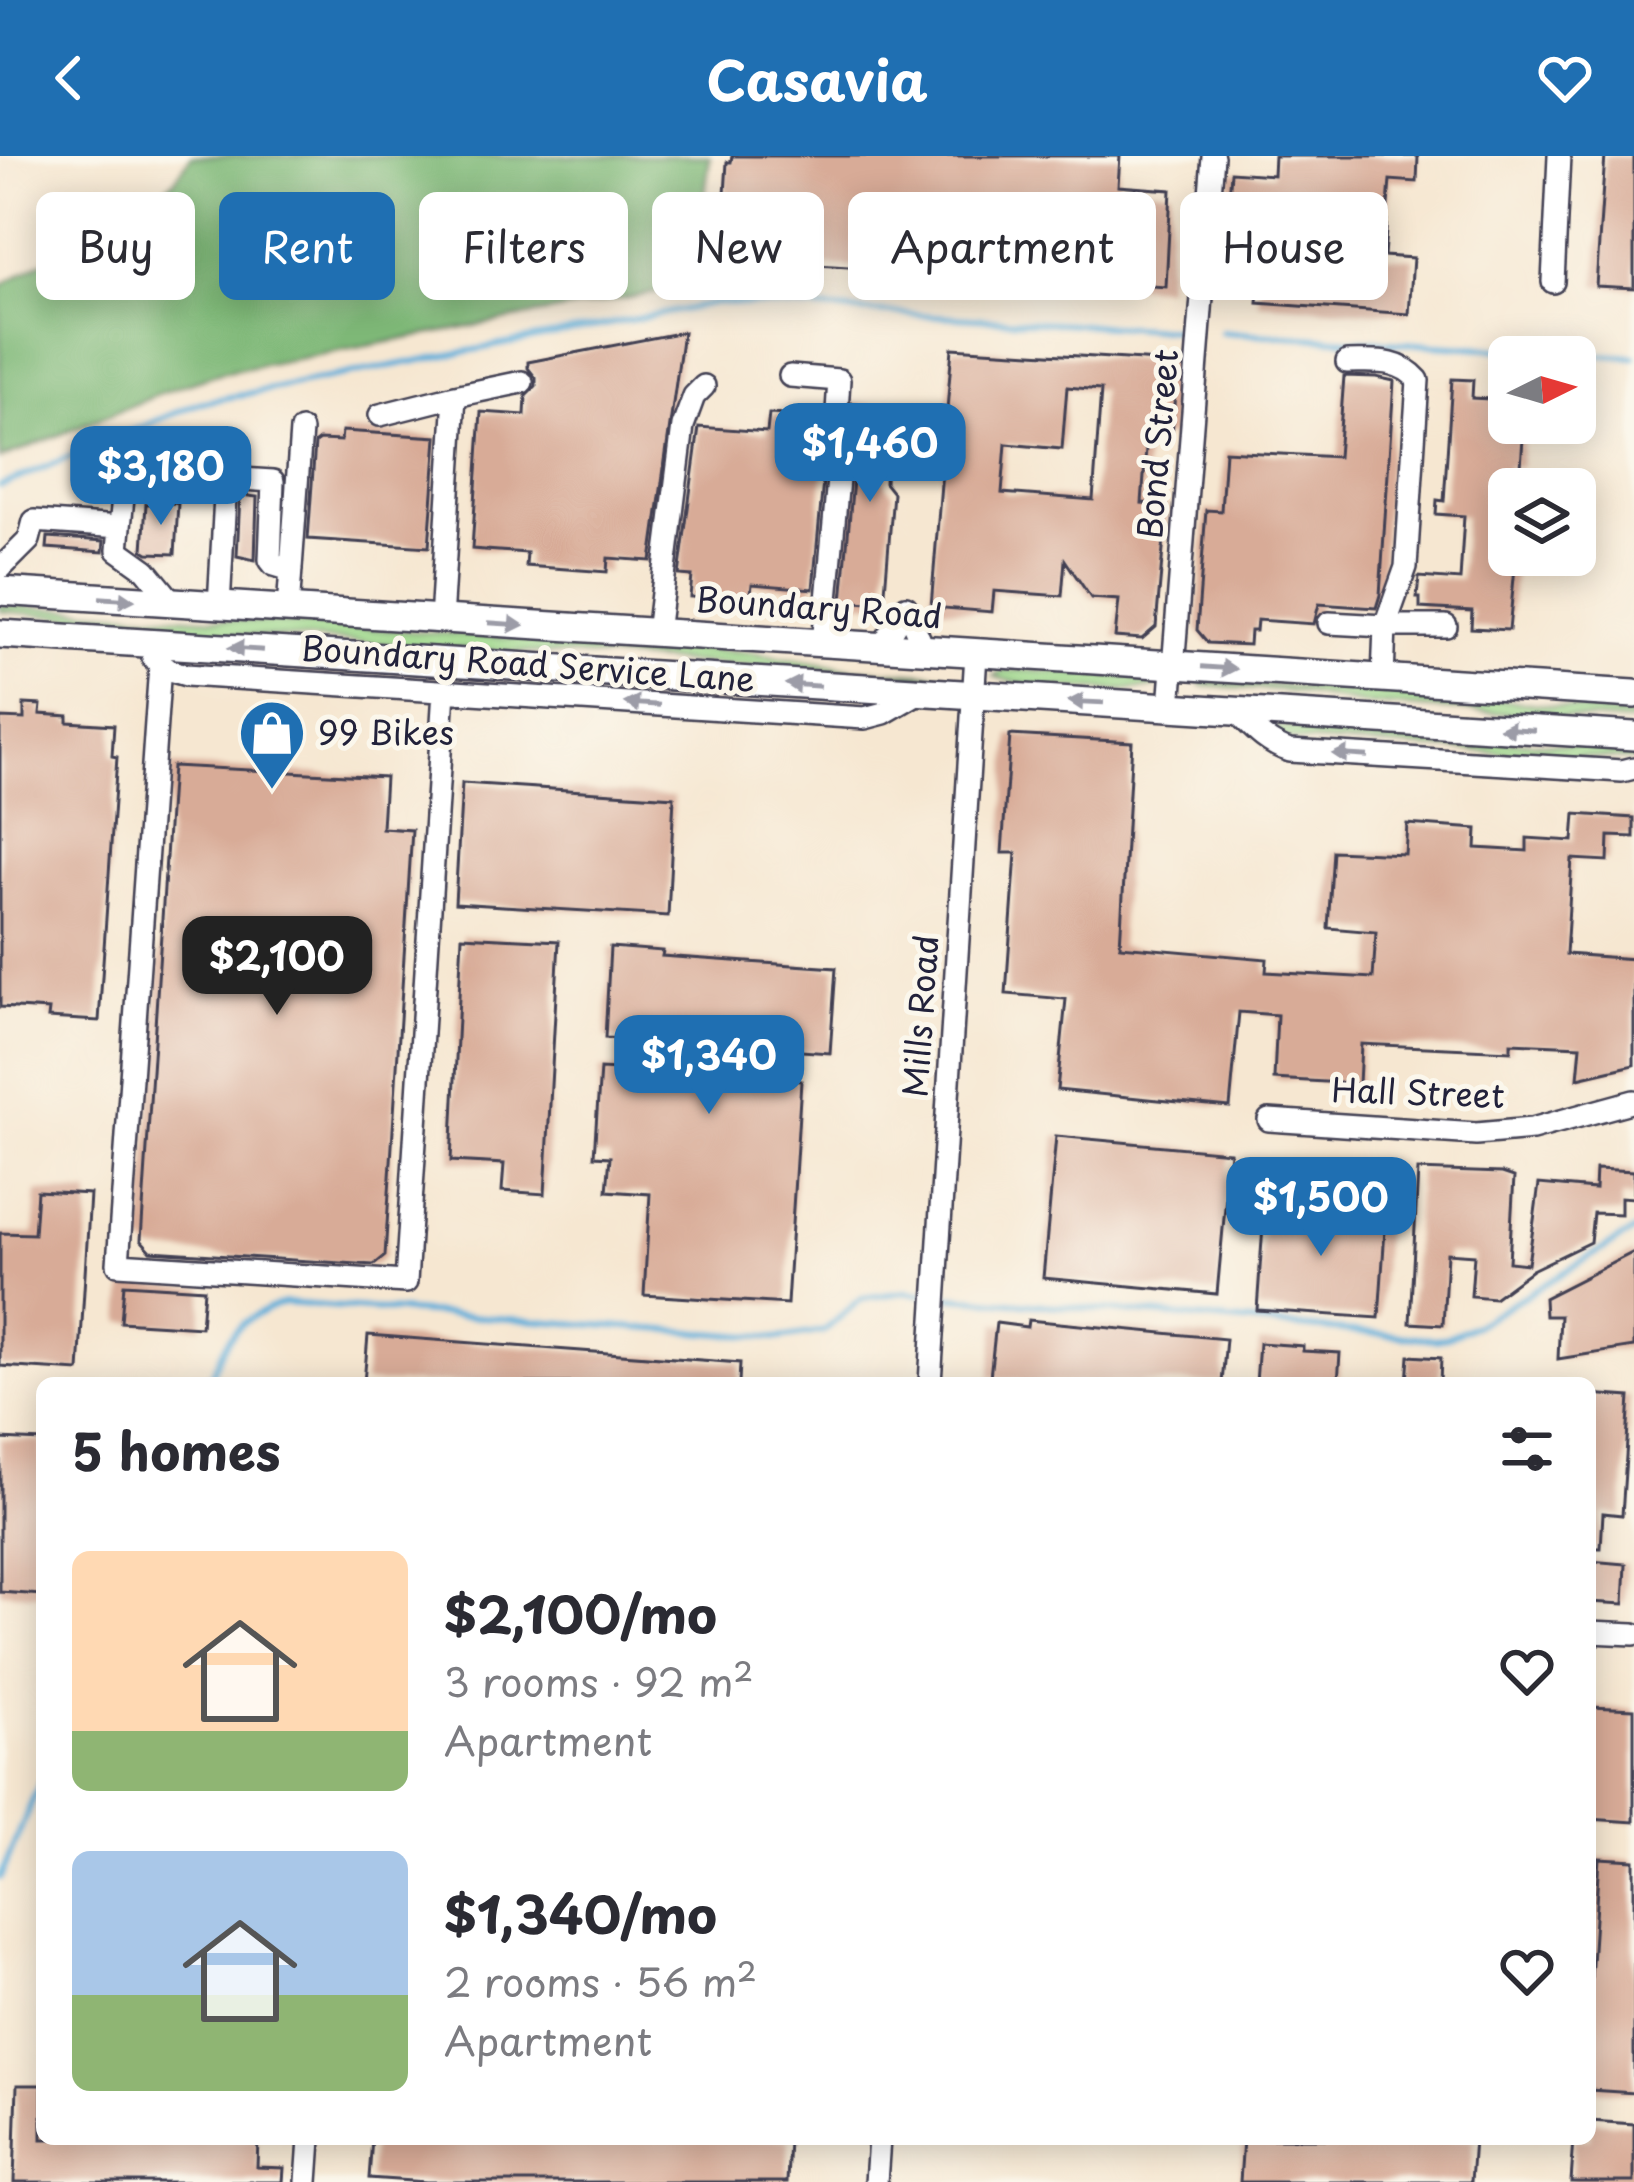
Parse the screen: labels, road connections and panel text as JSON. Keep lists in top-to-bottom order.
{
  "streets": {
    "main road": ["Boundary Road"],
    "street": [
      "Bond Street",
      "Boundary Road Service Lane",
      "Mills Road",
      "Hall Street"
    ]
  },
  "crossings": [
    ["Bond Street", "Boundary Road"],
    ["Boundary Road", "Mills Road"]
  ],
  "one_way": ["Boundary Road Service Lane"],
  "places": {
    "shop": ["99 Bikes"]
  },
  "north": "right",
  "page": {
    "header": "Casavia",
    "chip": [
      "Buy",
      "Rent",
      "Filters",
      "New",
      "Apartment",
      "House"
    ],
    "price": [
      "$1,460",
      "$3,180",
      "$2,100",
      "$1,340",
      "$1,500"
    ],
    "heading": "5 homes",
    "list": [
      {
        "name": "$2,100/mo",
        "note": "3 rooms · 92 m² · Apartment"
      },
      {
        "name": "$1,340/mo",
        "note": "2 rooms · 56 m² · Apartment"
      }
    ]
  }
}
